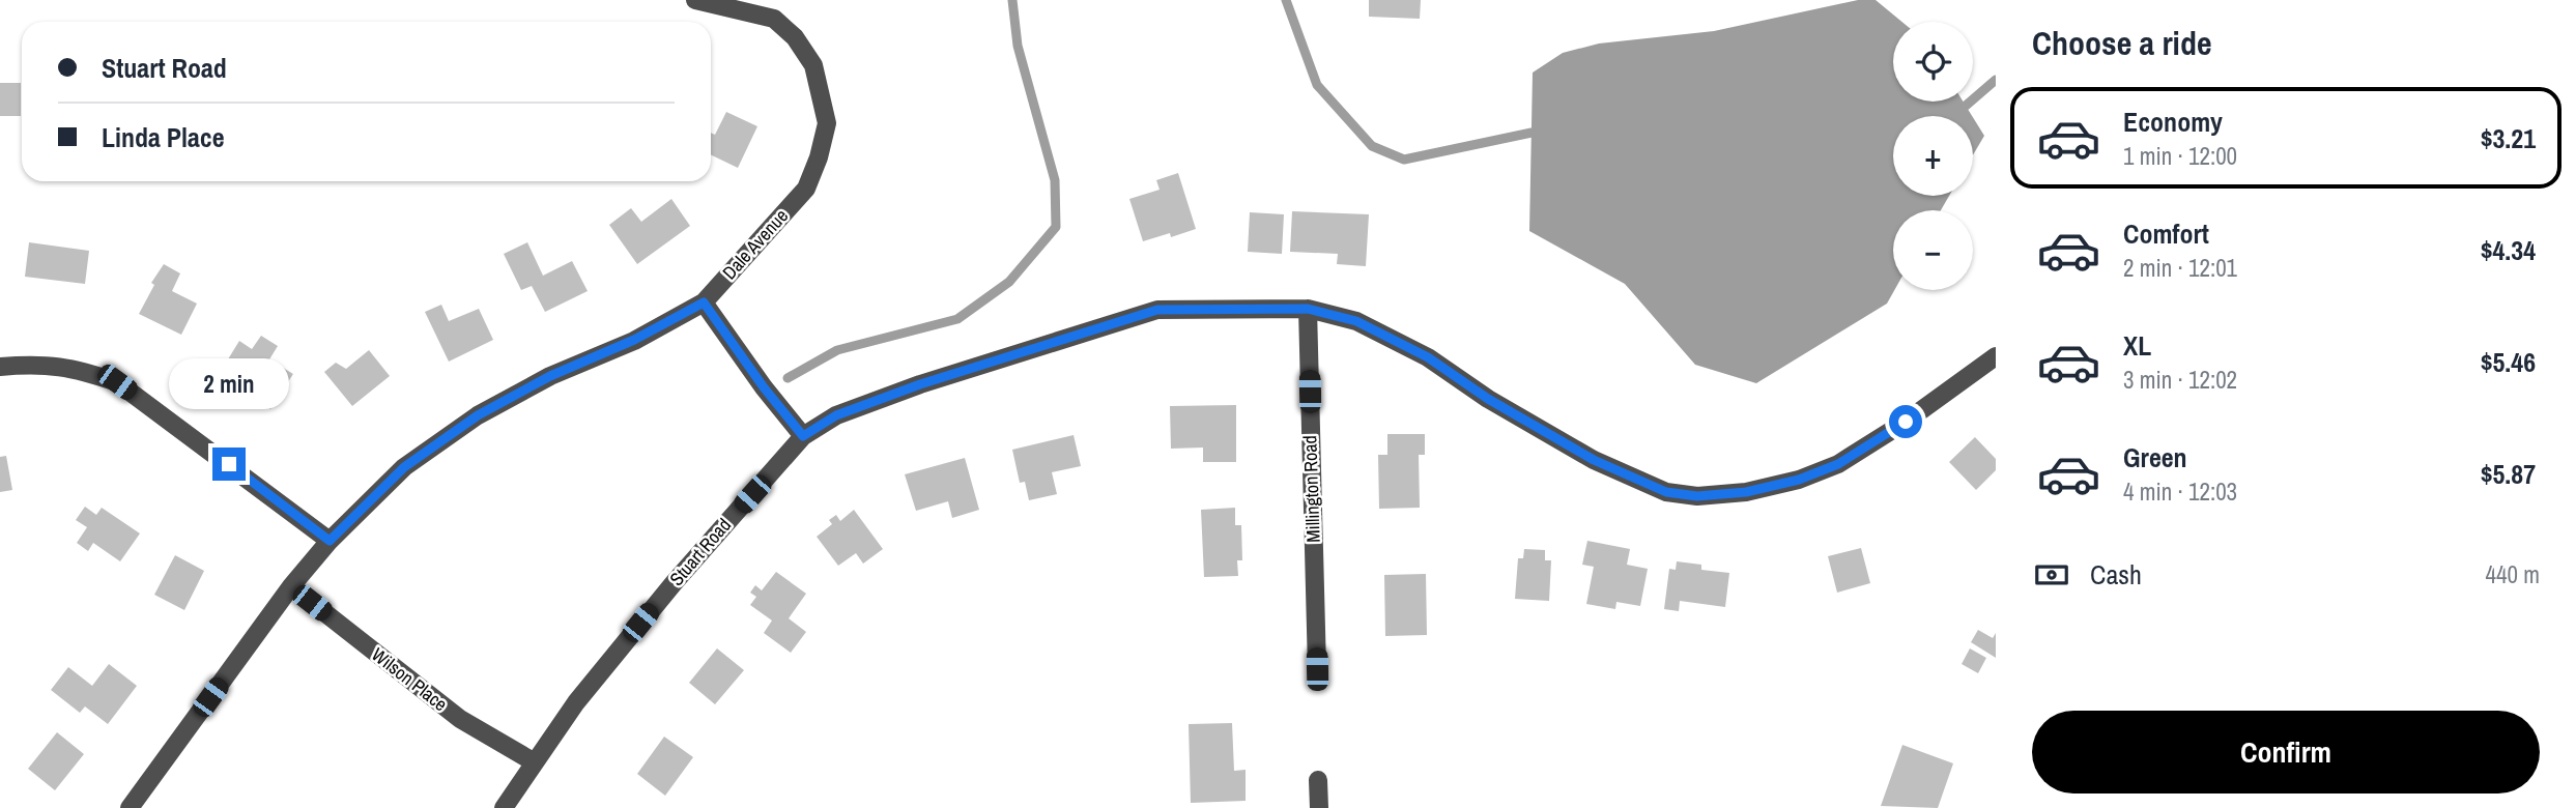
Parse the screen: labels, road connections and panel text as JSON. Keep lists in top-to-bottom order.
{
  "streets": {
    "street": [
      "Dale Avenue",
      "Millington Road",
      "Stuart Road",
      "Wilson Place"
    ]
  },
  "crossings": [
    ["Dale Avenue", "Wilson Place"],
    ["Millington Road", "Stuart Road"],
    ["Stuart Road", "Wilson Place"]
  ],
  "page": {
    "heading": "Choose a ride",
    "map_buttons": ["+", "−"],
    "banner": ["Stuart Road", "Linda Place"],
    "list": [
      {
        "name": "Economy",
        "note": "1 min · 12:00",
        "value": "$3.21"
      },
      {
        "name": "Comfort",
        "note": "2 min · 12:01",
        "value": "$4.34"
      },
      {
        "name": "XL",
        "note": "3 min · 12:02",
        "value": "$5.46"
      },
      {
        "name": "Green",
        "note": "4 min · 12:03",
        "value": "$5.87"
      }
    ],
    "bubble": "2 min",
    "pay": ["Cash", "440 m"],
    "buttons": "Confirm"
  }
}
